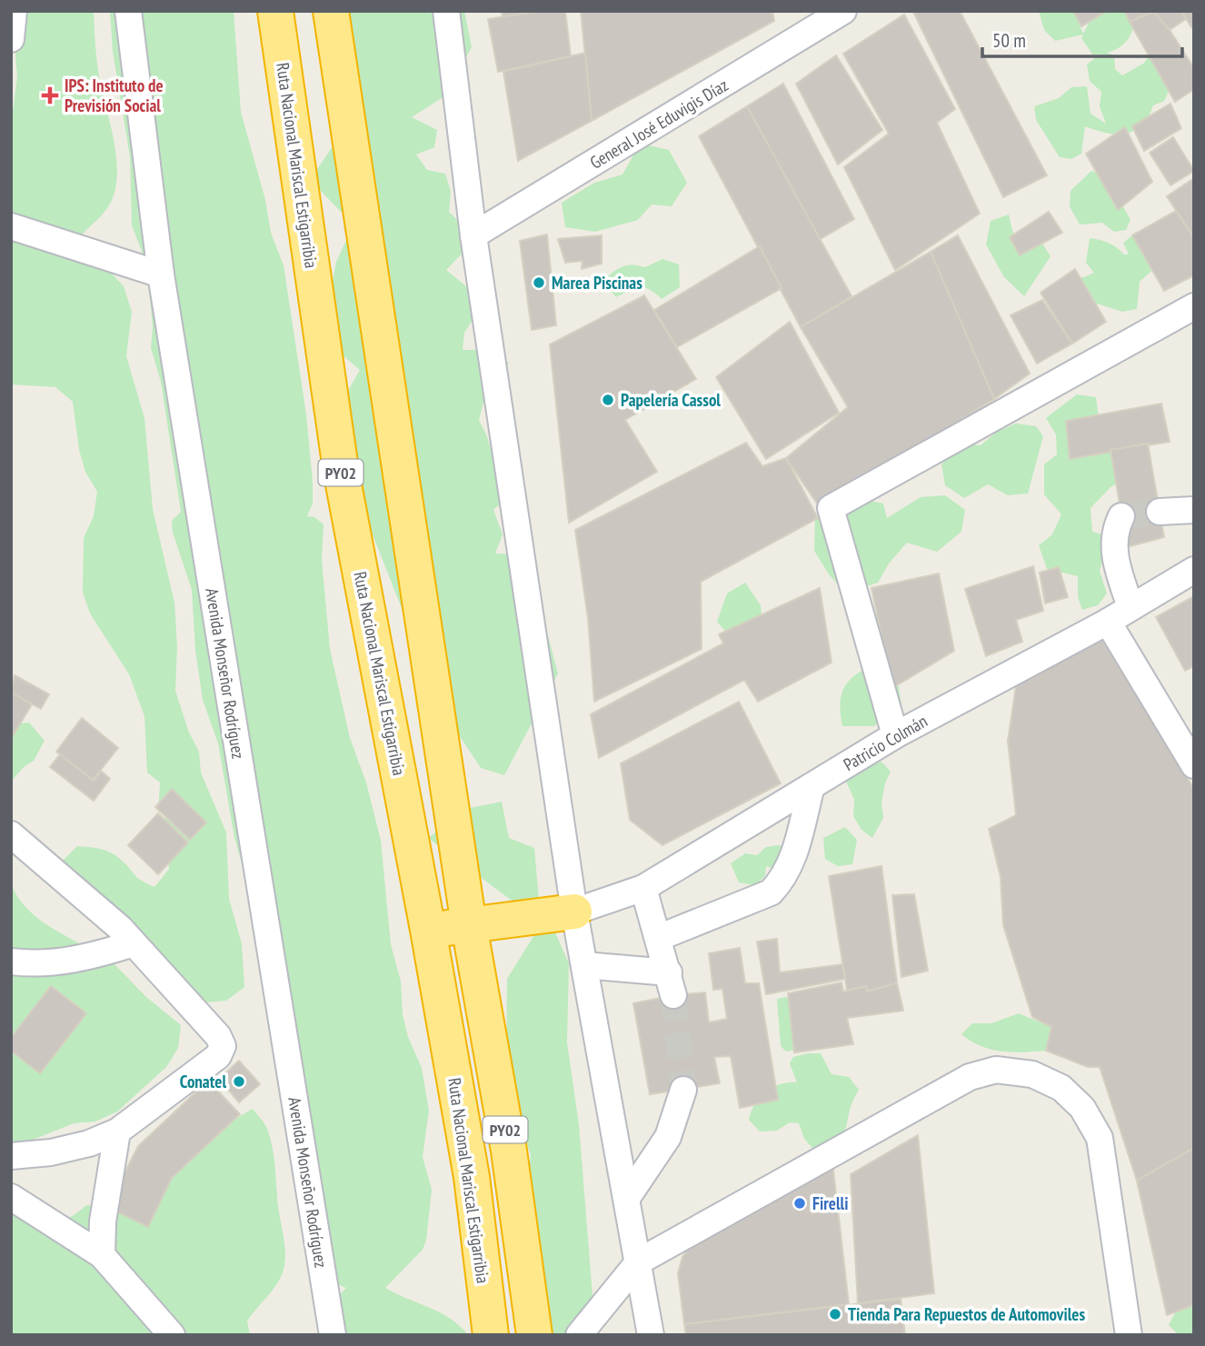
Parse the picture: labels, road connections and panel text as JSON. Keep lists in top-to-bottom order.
{
  "streets": {
    "highway": ["Ruta Nacional Mariscal Estigarribia", "PY02"],
    "street": ["General José Eduvigis Díaz", "Avenida Monseñor Rodríguez", "Patricio Colmán"]
  },
  "places": {
    "health": ["IPS: Instituto de Previsión Social"],
    "other": [
      "Marea Piscinas",
      "Papelería Cassol",
      "Conatel",
      "Firelli",
      "Tienda Para Repuestos de Automoviles"
    ]
  },
  "scale_bar": "50 m"
}
